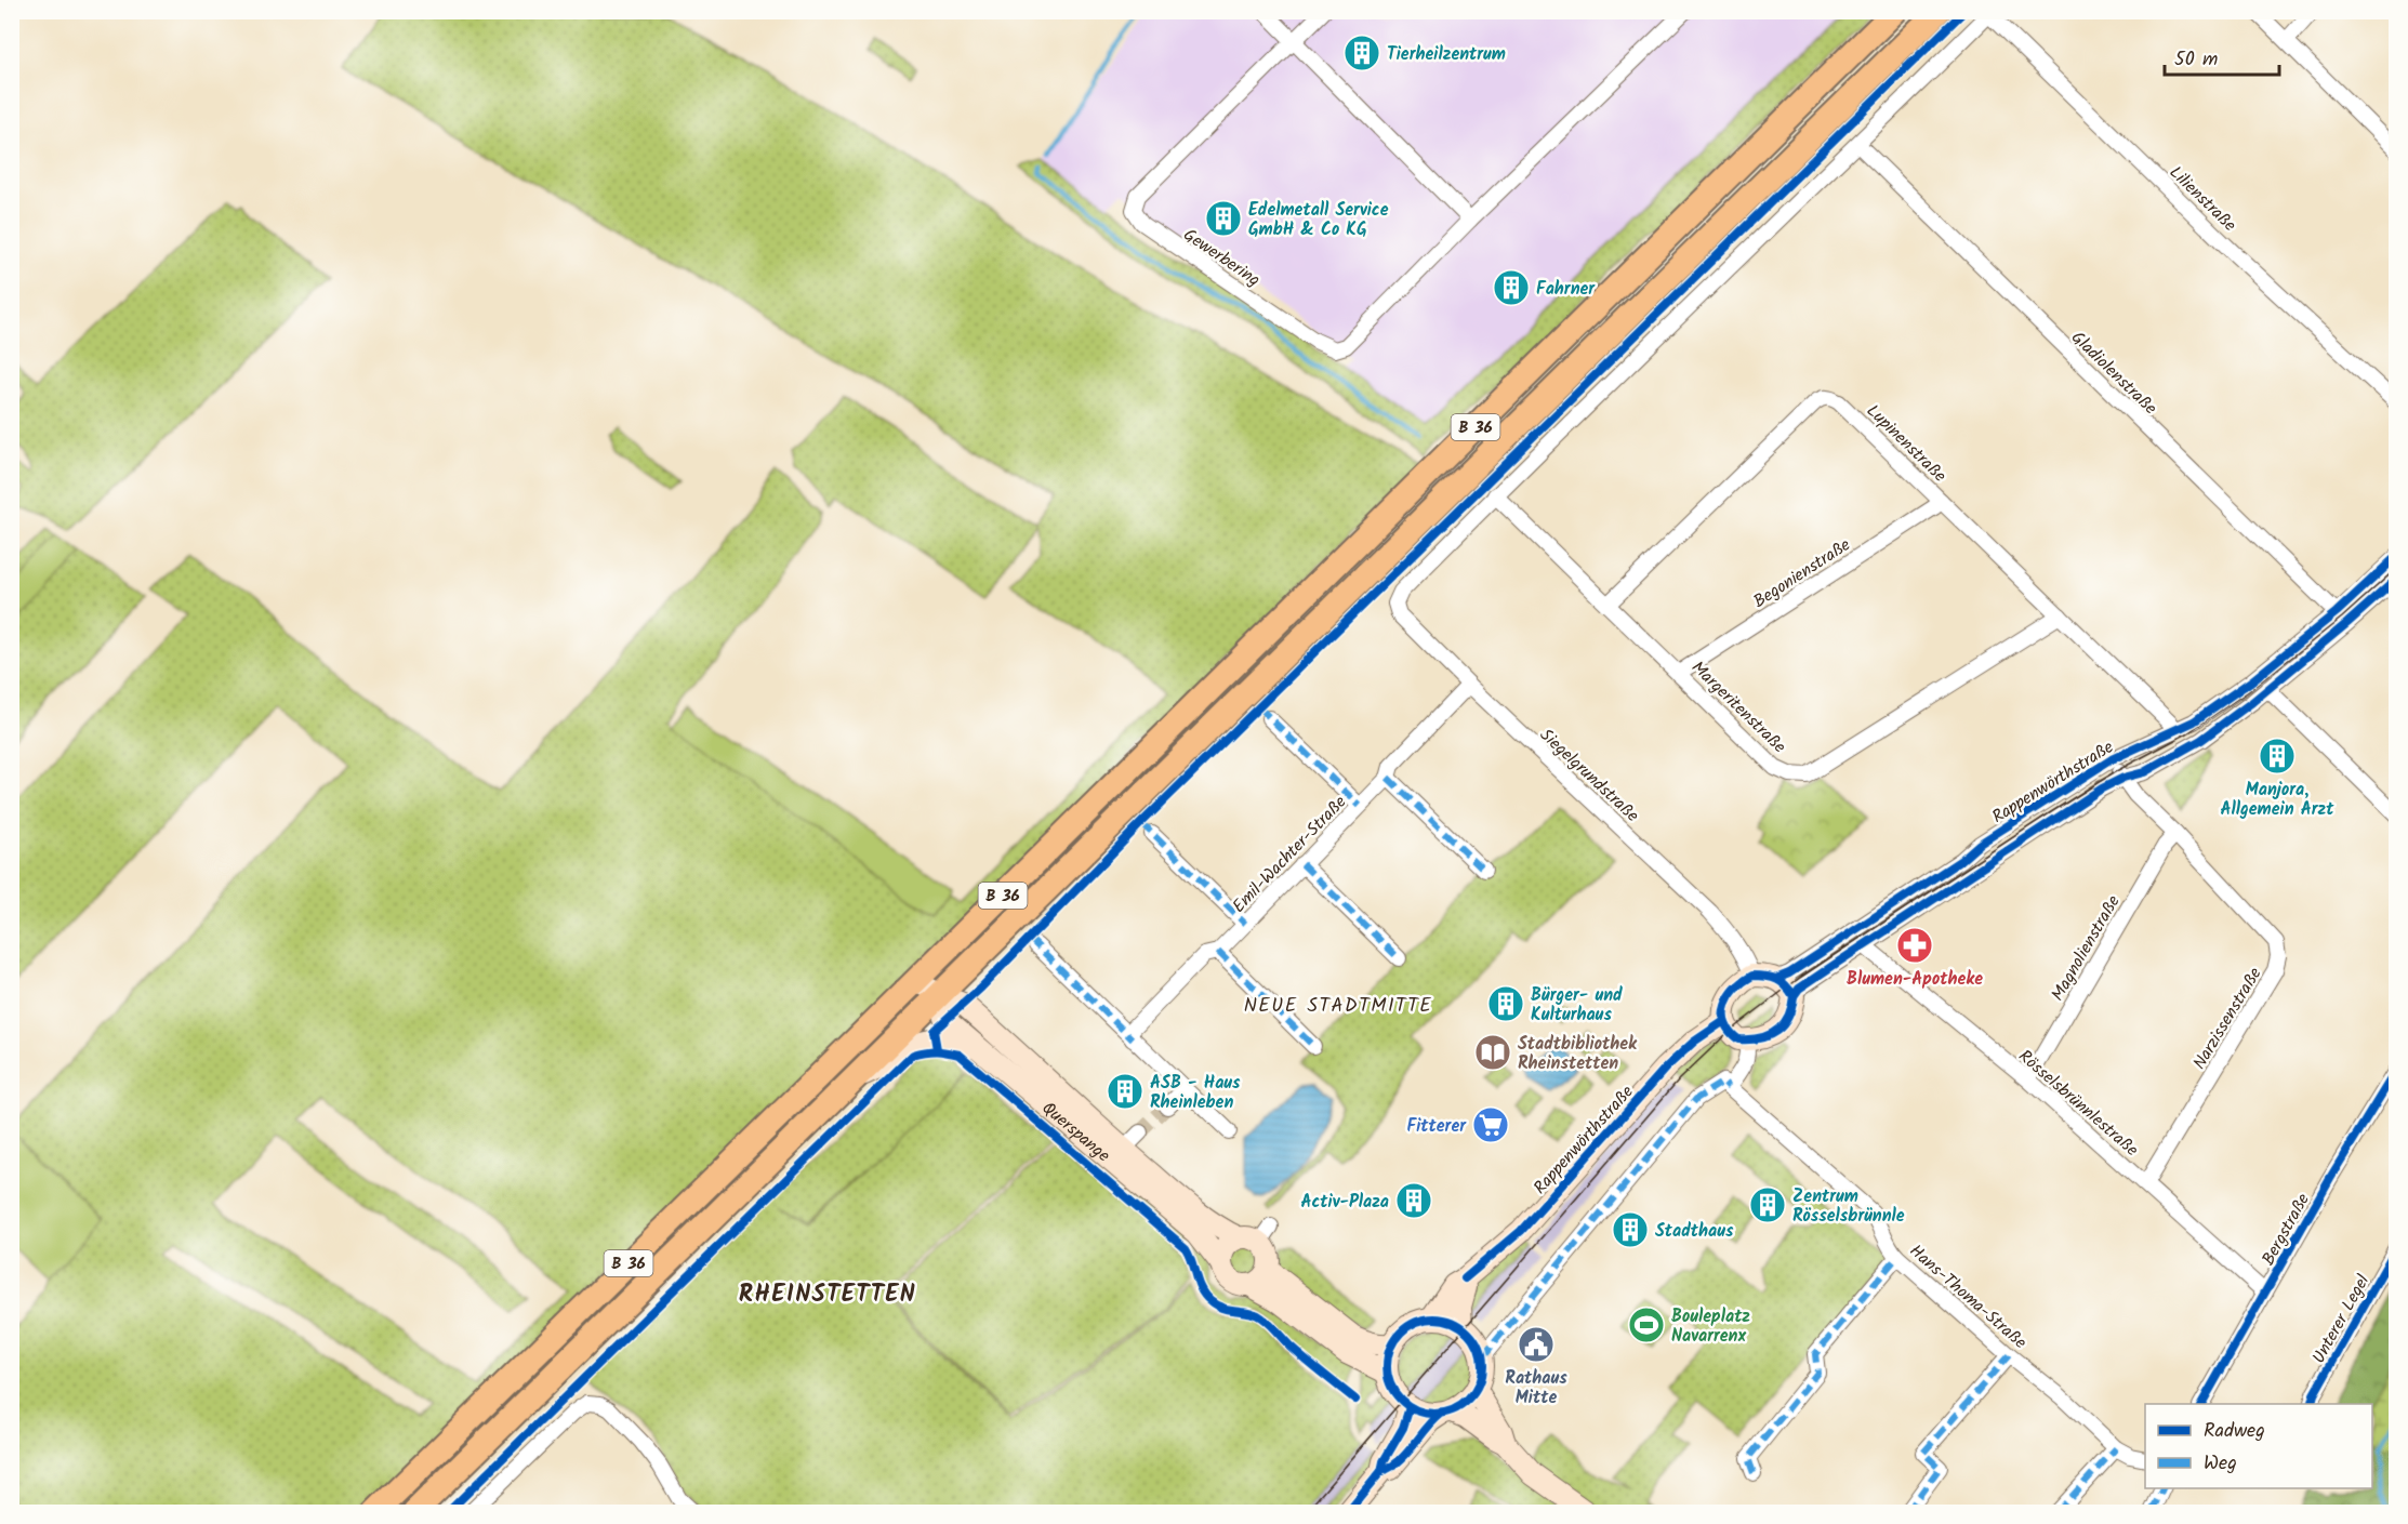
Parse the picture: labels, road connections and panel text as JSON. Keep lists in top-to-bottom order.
{
  "streets": {
    "main road": ["B 36", "Rappenwörthstraße", "Querspange"],
    "street": [
      "Lilienstraße",
      "Gewerbering",
      "Gladiolenstraße",
      "Lupinenstraße",
      "Begonienstraße",
      "Margeritenstraße",
      "Siegelgrundstraße",
      "Emil-Wachter-Straße",
      "Magnolienstraße",
      "Narzissenstraße",
      "Rösselsbrünnlestraße",
      "Bergstraße",
      "Hans-Thoma-Straße",
      "Unterer Legel"
    ]
  },
  "crossings": [
    ["Gladiolenstraße", "Rappenwörthstraße"],
    ["B 36", "Querspange"],
    ["Lupinenstraße", "Begonienstraße"],
    ["Lupinenstraße", "Margeritenstraße"],
    ["Lupinenstraße", "Rappenwörthstraße"],
    ["Begonienstraße", "Margeritenstraße"],
    ["Margeritenstraße", "Siegelgrundstraße"],
    ["Siegelgrundstraße", "Rappenwörthstraße"],
    ["Siegelgrundstraße", "Emil-Wachter-Straße"],
    ["Rappenwörthstraße", "Narzissenstraße"],
    ["Rappenwörthstraße", "Rösselsbrünnlestraße"],
    ["Magnolienstraße", "Narzissenstraße"],
    ["Magnolienstraße", "Rösselsbrünnlestraße"],
    ["Narzissenstraße", "Rösselsbrünnlestraße"],
    ["Rösselsbrünnlestraße", "Bergstraße"]
  ],
  "districts": ["NEUE STADTMITTE", "RHEINSTETTEN"],
  "places": {
    "building": [
      "Tierheilzentrum",
      "Edelmetall Service GmbH & Co KG",
      "Fahrner",
      "Manjora, Allgemein Arzt",
      "Bürger- und Kulturhaus",
      "ASB - Haus Rheinleben",
      "Activ-Plaza",
      "Zentrum Rösselsbrünnle",
      "Stadthaus"
    ],
    "pharmacy": ["Blumen-Apotheke"],
    "library": ["Stadtbibliothek Rheinstetten"],
    "supermarket": ["Fitterer"],
    "sports": ["Bouleplatz Navarrenx"],
    "public building": ["Rathaus Mitte"]
  },
  "legend": ["Radweg", "Weg"],
  "scale_bar": "50 m"
}
